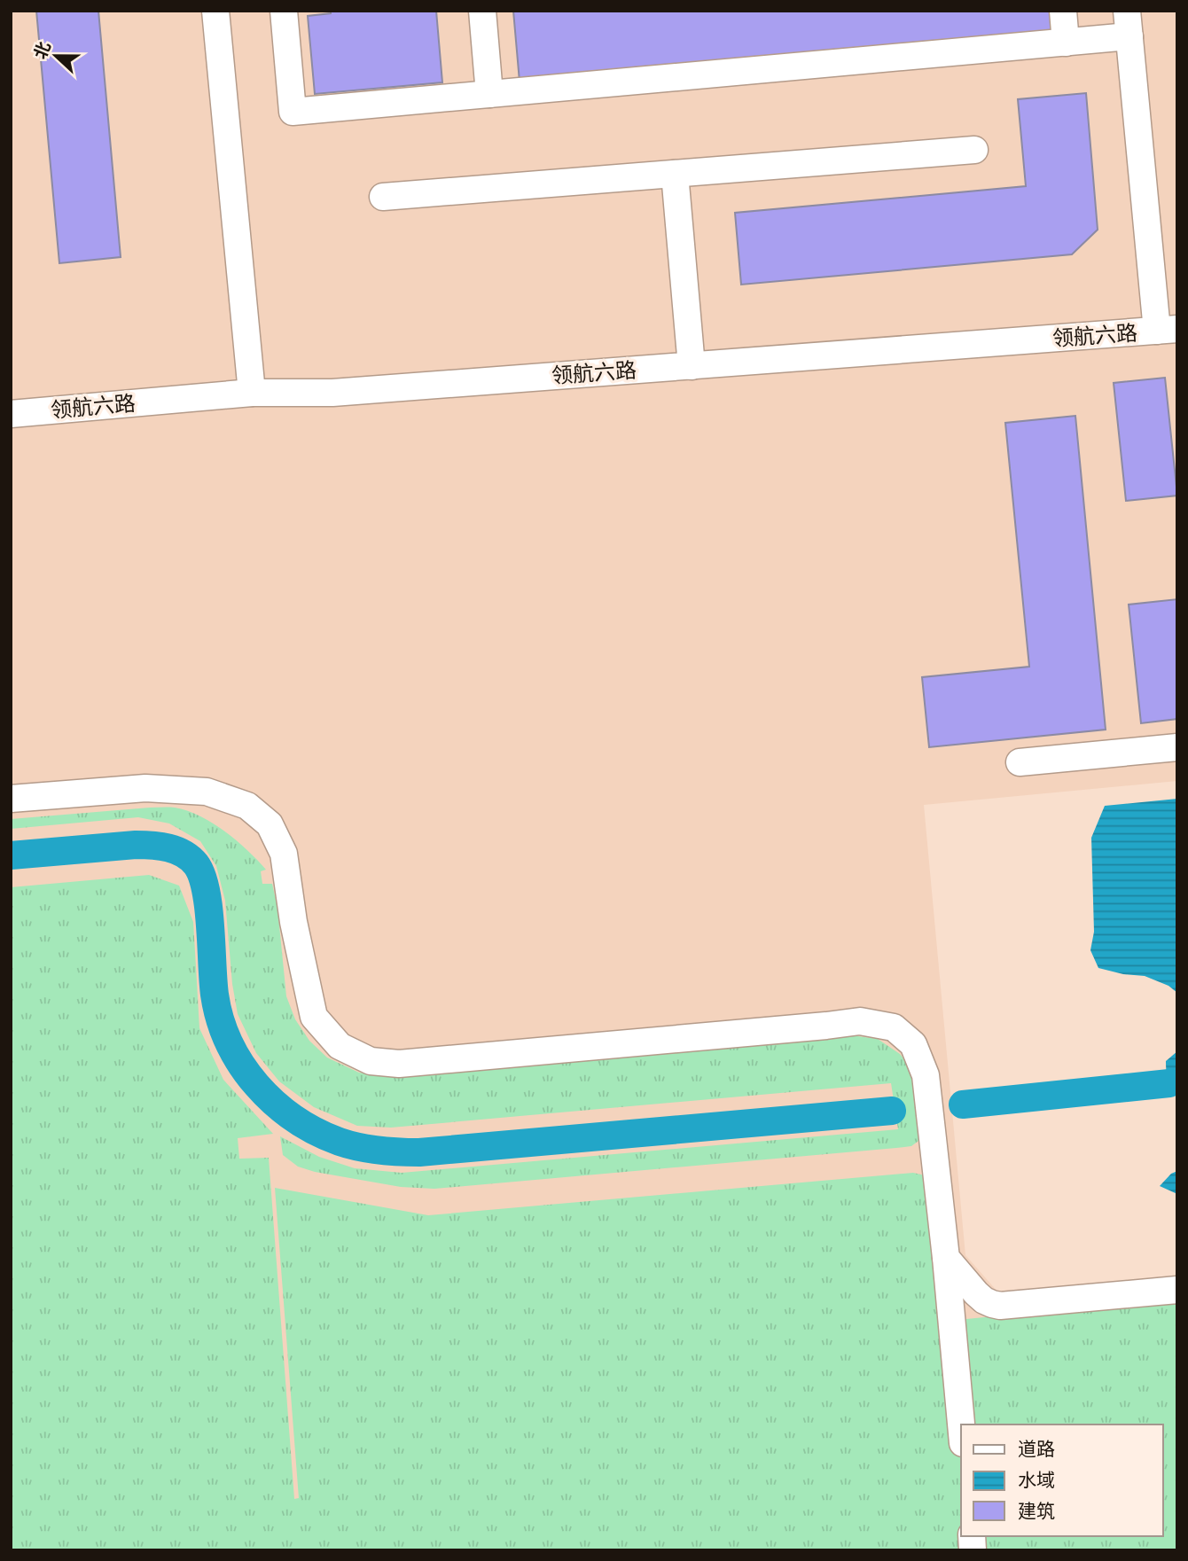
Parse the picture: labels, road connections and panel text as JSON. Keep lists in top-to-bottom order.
{
  "streets": {
    "street": ["领航六路"]
  },
  "legend": ["道路", "水域", "建筑"],
  "north": "left"
}
